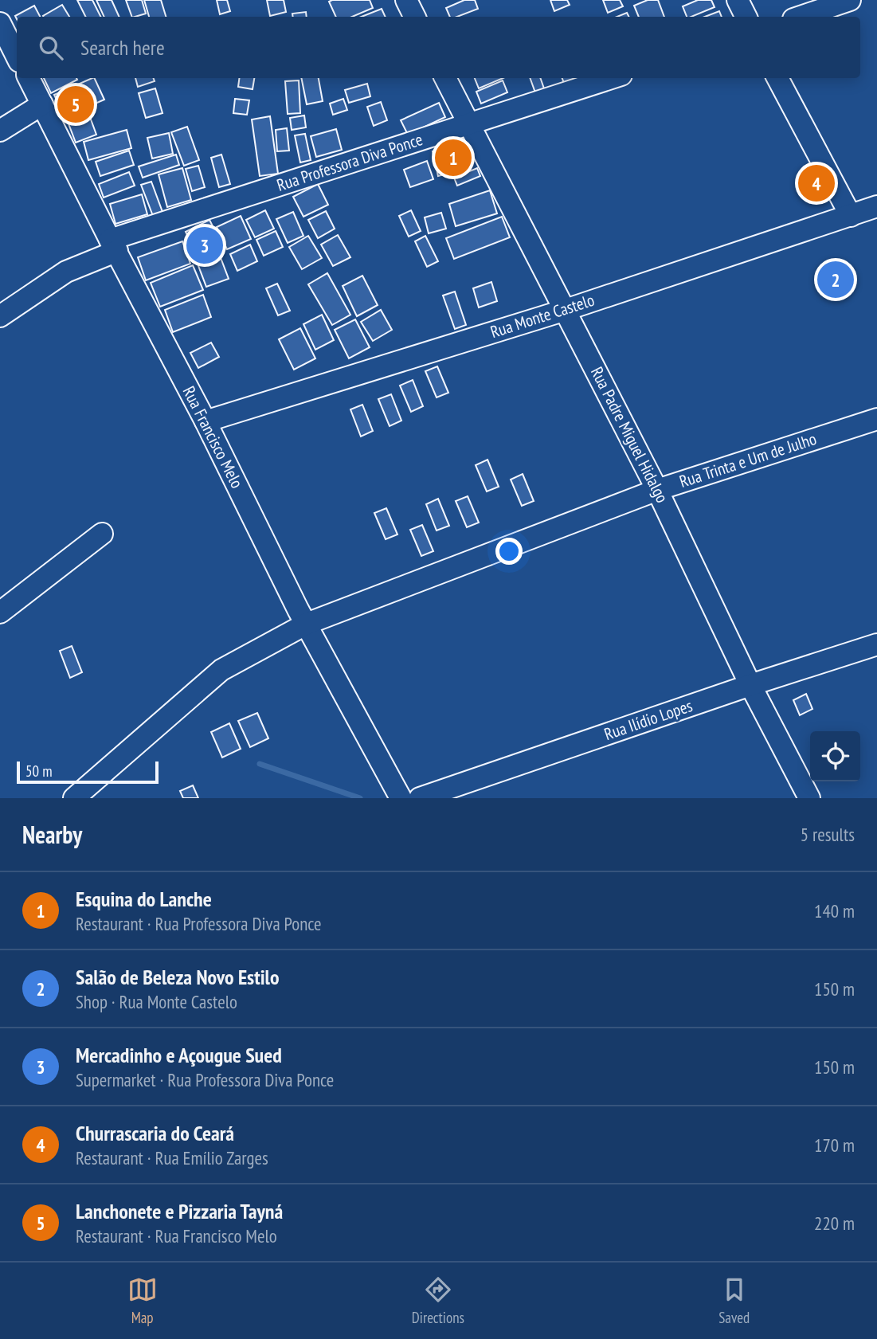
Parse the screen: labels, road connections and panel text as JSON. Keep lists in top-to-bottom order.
{
  "streets": {
    "street": [
      "Rua Professora Diva Ponce",
      "Rua Monte Castelo",
      "Rua Padre Miguel Hidalgo",
      "Rua Francisco Melo",
      "Rua Trinta e Um de Julho",
      "Rua Ilídio Lopes"
    ]
  },
  "crossings": [
    ["Rua Professora Diva Ponce", "Rua Padre Miguel Hidalgo"],
    ["Rua Professora Diva Ponce", "Rua Francisco Melo"],
    ["Rua Monte Castelo", "Rua Padre Miguel Hidalgo"],
    ["Rua Monte Castelo", "Rua Francisco Melo"],
    ["Rua Padre Miguel Hidalgo", "Rua Trinta e Um de Julho"],
    ["Rua Padre Miguel Hidalgo", "Rua Ilídio Lopes"],
    ["Rua Francisco Melo", "Rua Trinta e Um de Julho"]
  ],
  "scale_bar": "50 m",
  "page": {
    "search": "Search here",
    "pins": [
      "5",
      "1",
      "4",
      "3",
      "2"
    ],
    "scale": "50 m",
    "heading": ["Nearby", "5 results"],
    "list": [
      {
        "mark": "1",
        "name": "Esquina do Lanche",
        "note": "Restaurant · Rua Professora Diva Ponce",
        "value": "140 m"
      },
      {
        "mark": "2",
        "name": "Salão de Beleza Novo Estilo",
        "note": "Shop · Rua Monte Castelo",
        "value": "150 m"
      },
      {
        "mark": "3",
        "name": "Mercadinho e Açougue Sued",
        "note": "Supermarket · Rua Professora Diva Ponce",
        "value": "150 m"
      },
      {
        "mark": "4",
        "name": "Churrascaria do Ceará",
        "note": "Restaurant · Rua Emílio Zarges",
        "value": "170 m"
      },
      {
        "mark": "5",
        "name": "Lanchonete e Pizzaria Tayná",
        "note": "Restaurant · Rua Francisco Melo",
        "value": "220 m"
      }
    ],
    "nav": ["Map", "Directions", "Saved"]
  }
}
